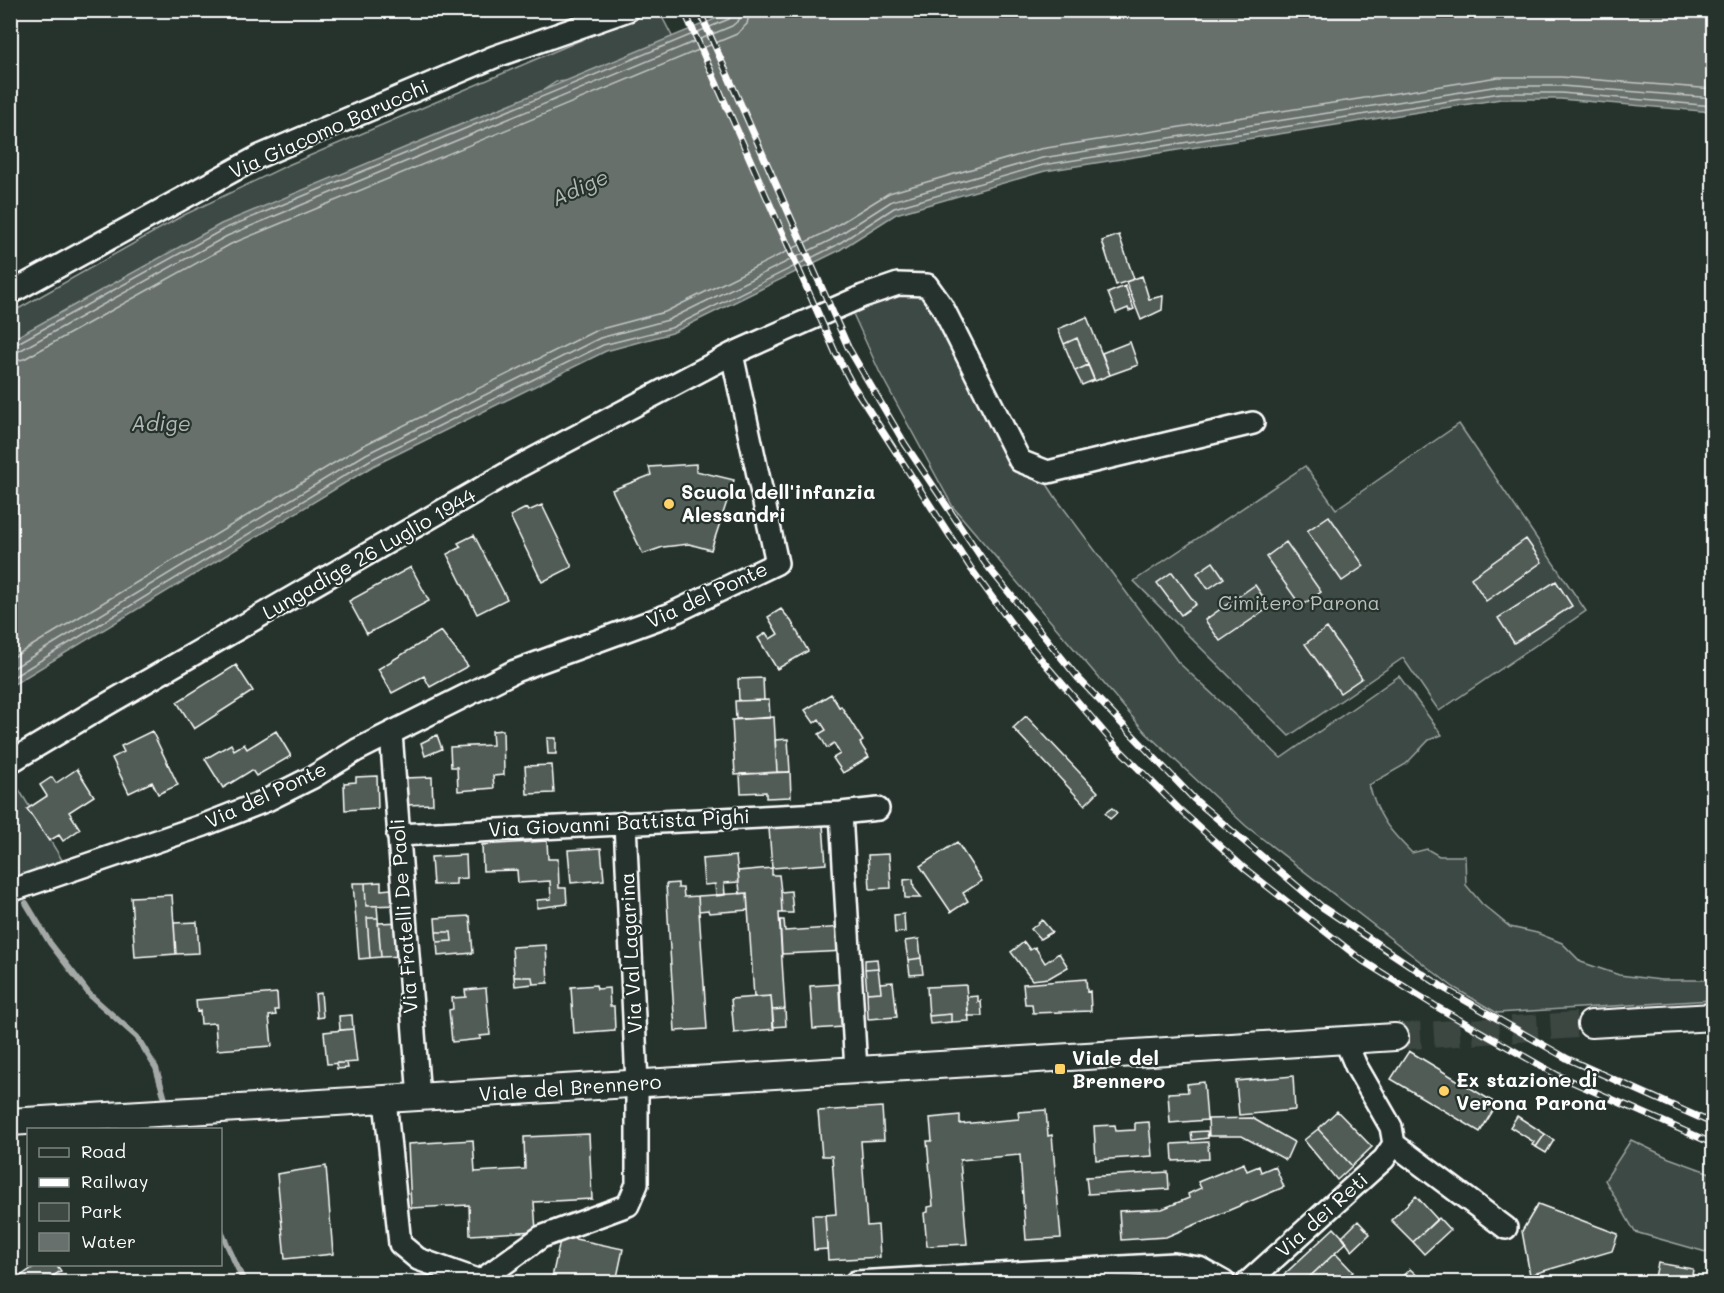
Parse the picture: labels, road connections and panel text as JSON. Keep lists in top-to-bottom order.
{
  "streets": {
    "main road": ["Viale del Brennero"],
    "street": [
      "Via Giacomo Barucchi",
      "Lungadige 26 Luglio 1944",
      "Via del Ponte",
      "Via Giovanni Battista Pighi",
      "Via Fratelli De Paoli",
      "Via Val Lagarina",
      "Via dei Reti"
    ]
  },
  "crossings": [
    ["Lungadige 26 Luglio 1944", "Via del Ponte"],
    ["Via del Ponte", "Via Fratelli De Paoli"],
    ["Via Giovanni Battista Pighi", "Via Fratelli De Paoli"],
    ["Via Giovanni Battista Pighi", "Via Val Lagarina"],
    ["Via Fratelli De Paoli", "Viale del Brennero"],
    ["Via Val Lagarina", "Viale del Brennero"]
  ],
  "water": ["Adige"],
  "parks": ["Cimitero Parona"],
  "places": {
    "other": ["Scuola dell'infanzia Alessandri", "Ex stazione di Verona Parona"],
    "transit": ["Viale del Brennero"]
  },
  "legend": [
    "Road",
    "Railway",
    "Park",
    "Water"
  ]
}
